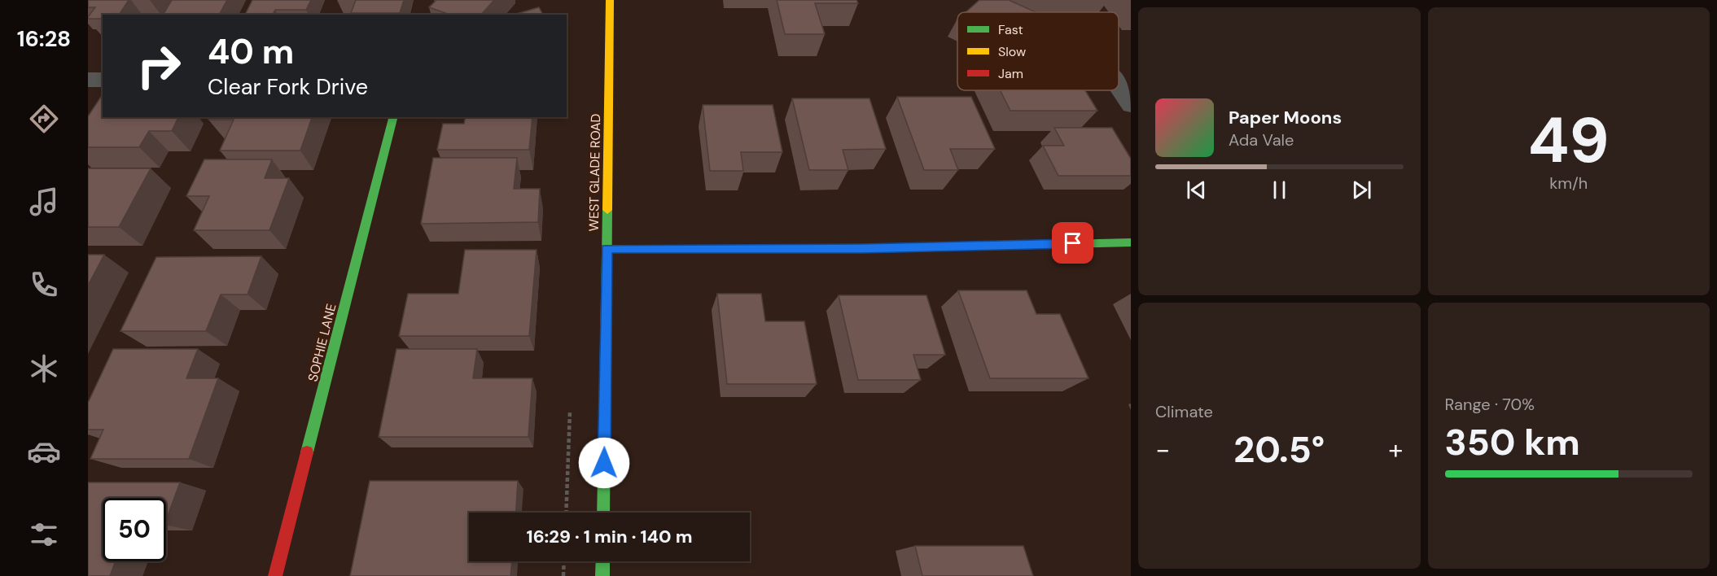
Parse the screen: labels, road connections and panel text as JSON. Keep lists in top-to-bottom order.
{
  "streets": {
    "street": ["WEST GLADE ROAD", "SOPHIE LANE"]
  },
  "legend": ["Fast", "Slow", "Jam"],
  "page": {
    "tabs": "16:28",
    "tile": [
      ["49", "km/h"],
      "Climate",
      ["Range · 70%", "350 km"]
    ],
    "turn": ["40 m", "Clear Fork Drive"],
    "song": ["Paper Moons", "Ada Vale"],
    "heat": ["−", "20.5°", "+"],
    "limit": "50",
    "trip": "16:29 · 1 min · 140 m"
  }
}
